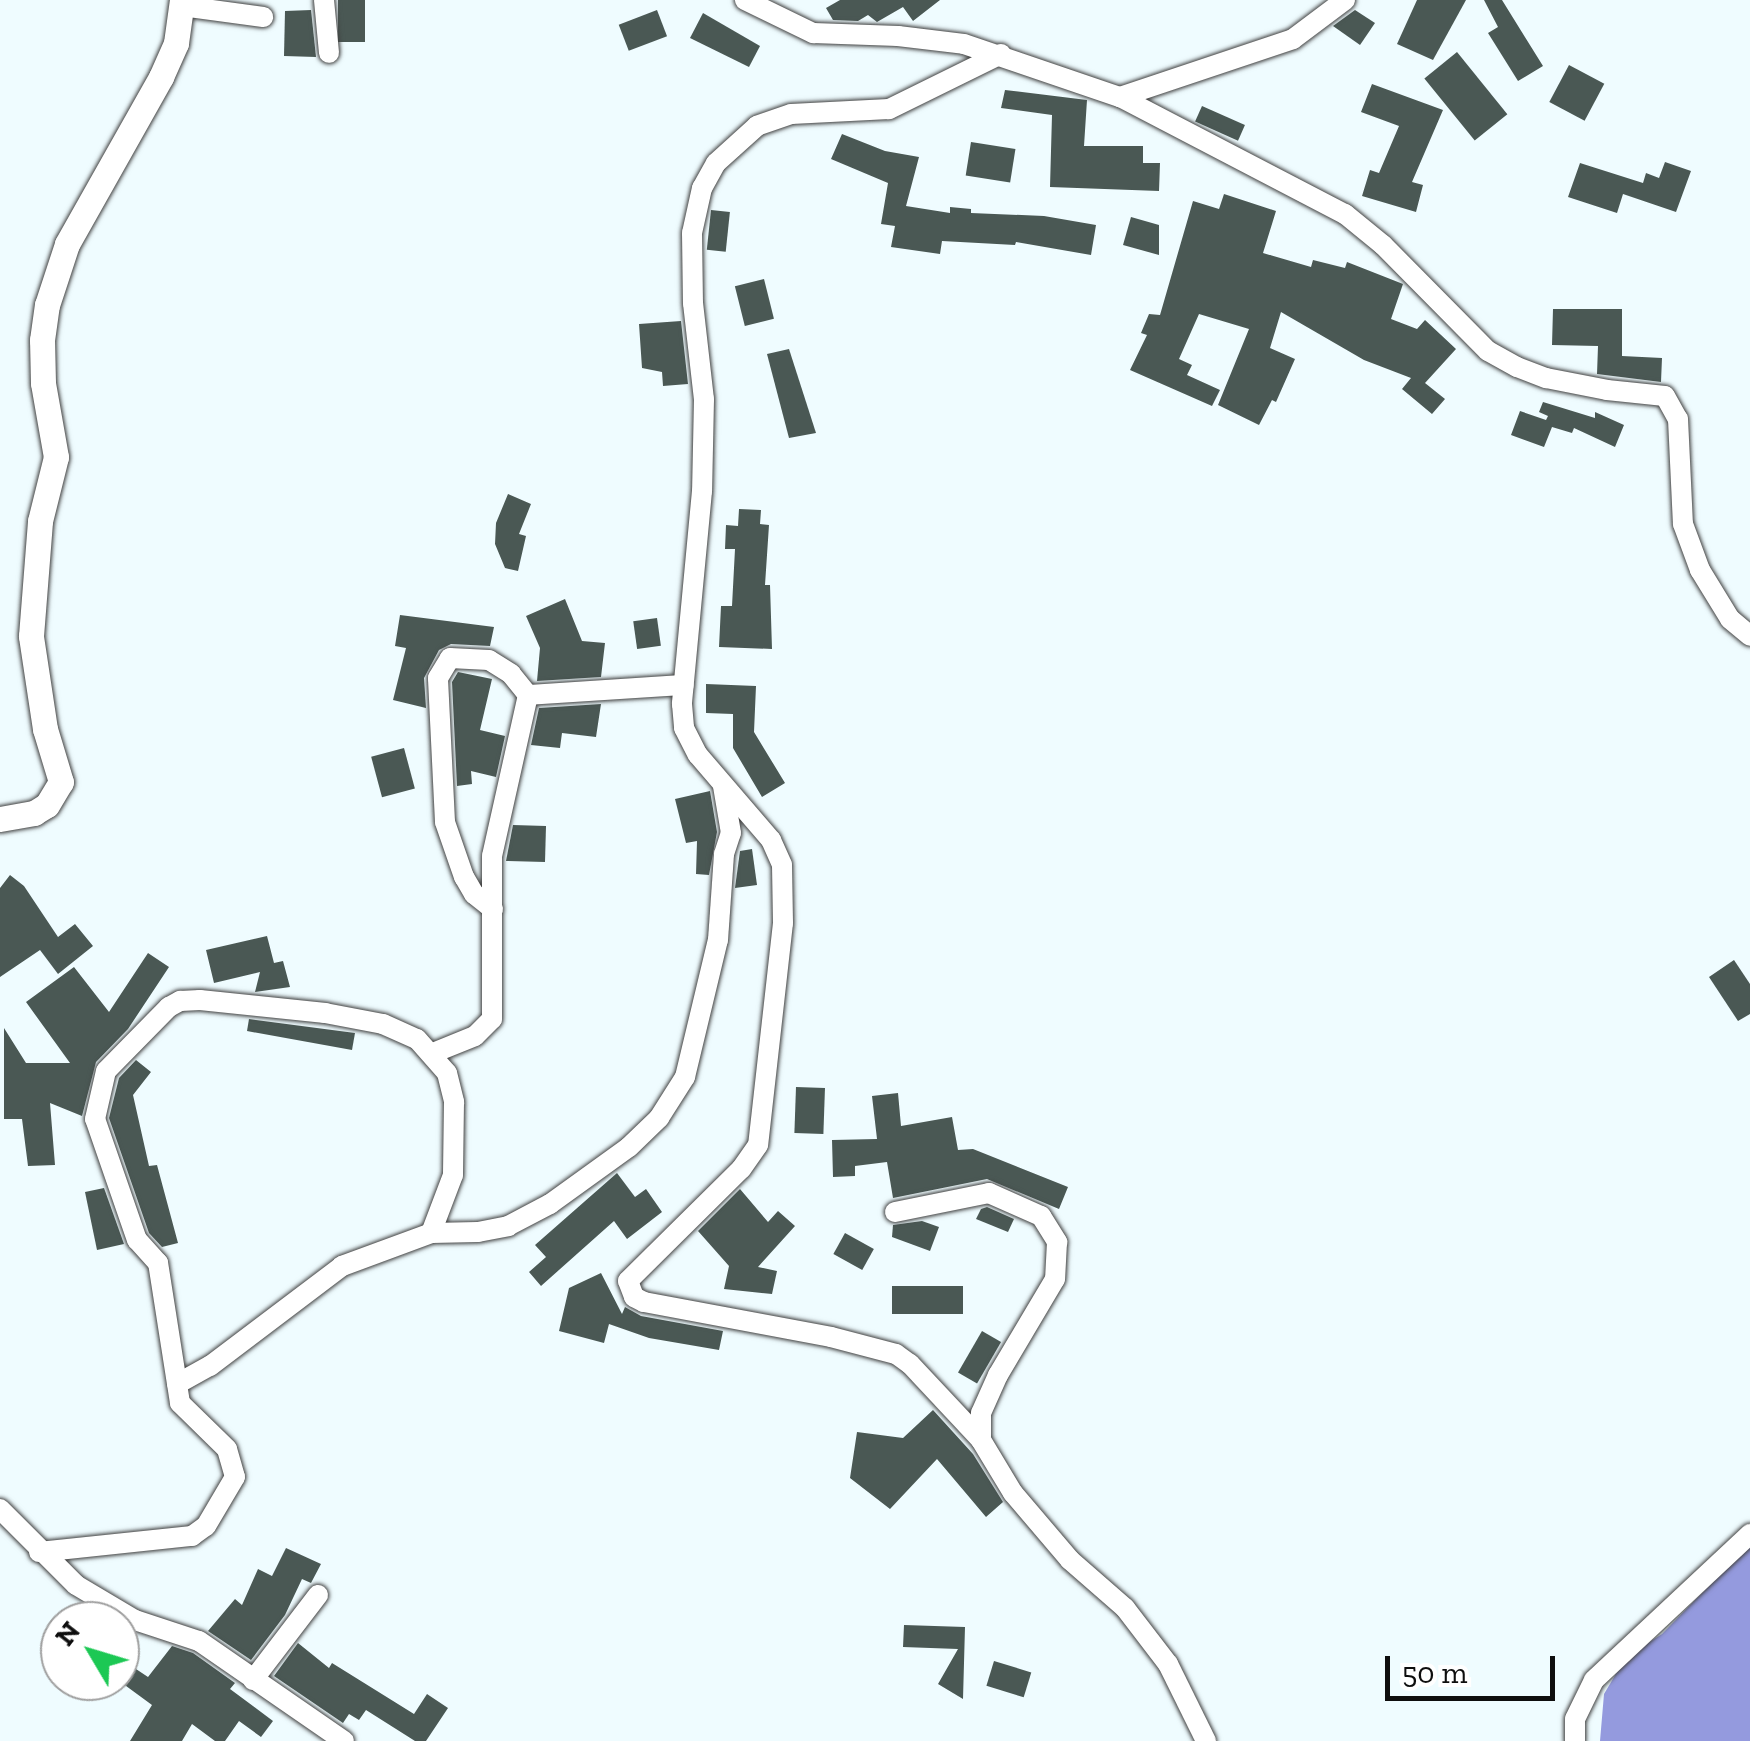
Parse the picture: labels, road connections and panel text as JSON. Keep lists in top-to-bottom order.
{
  "scale_bar": "50 m",
  "north": "top left"
}
